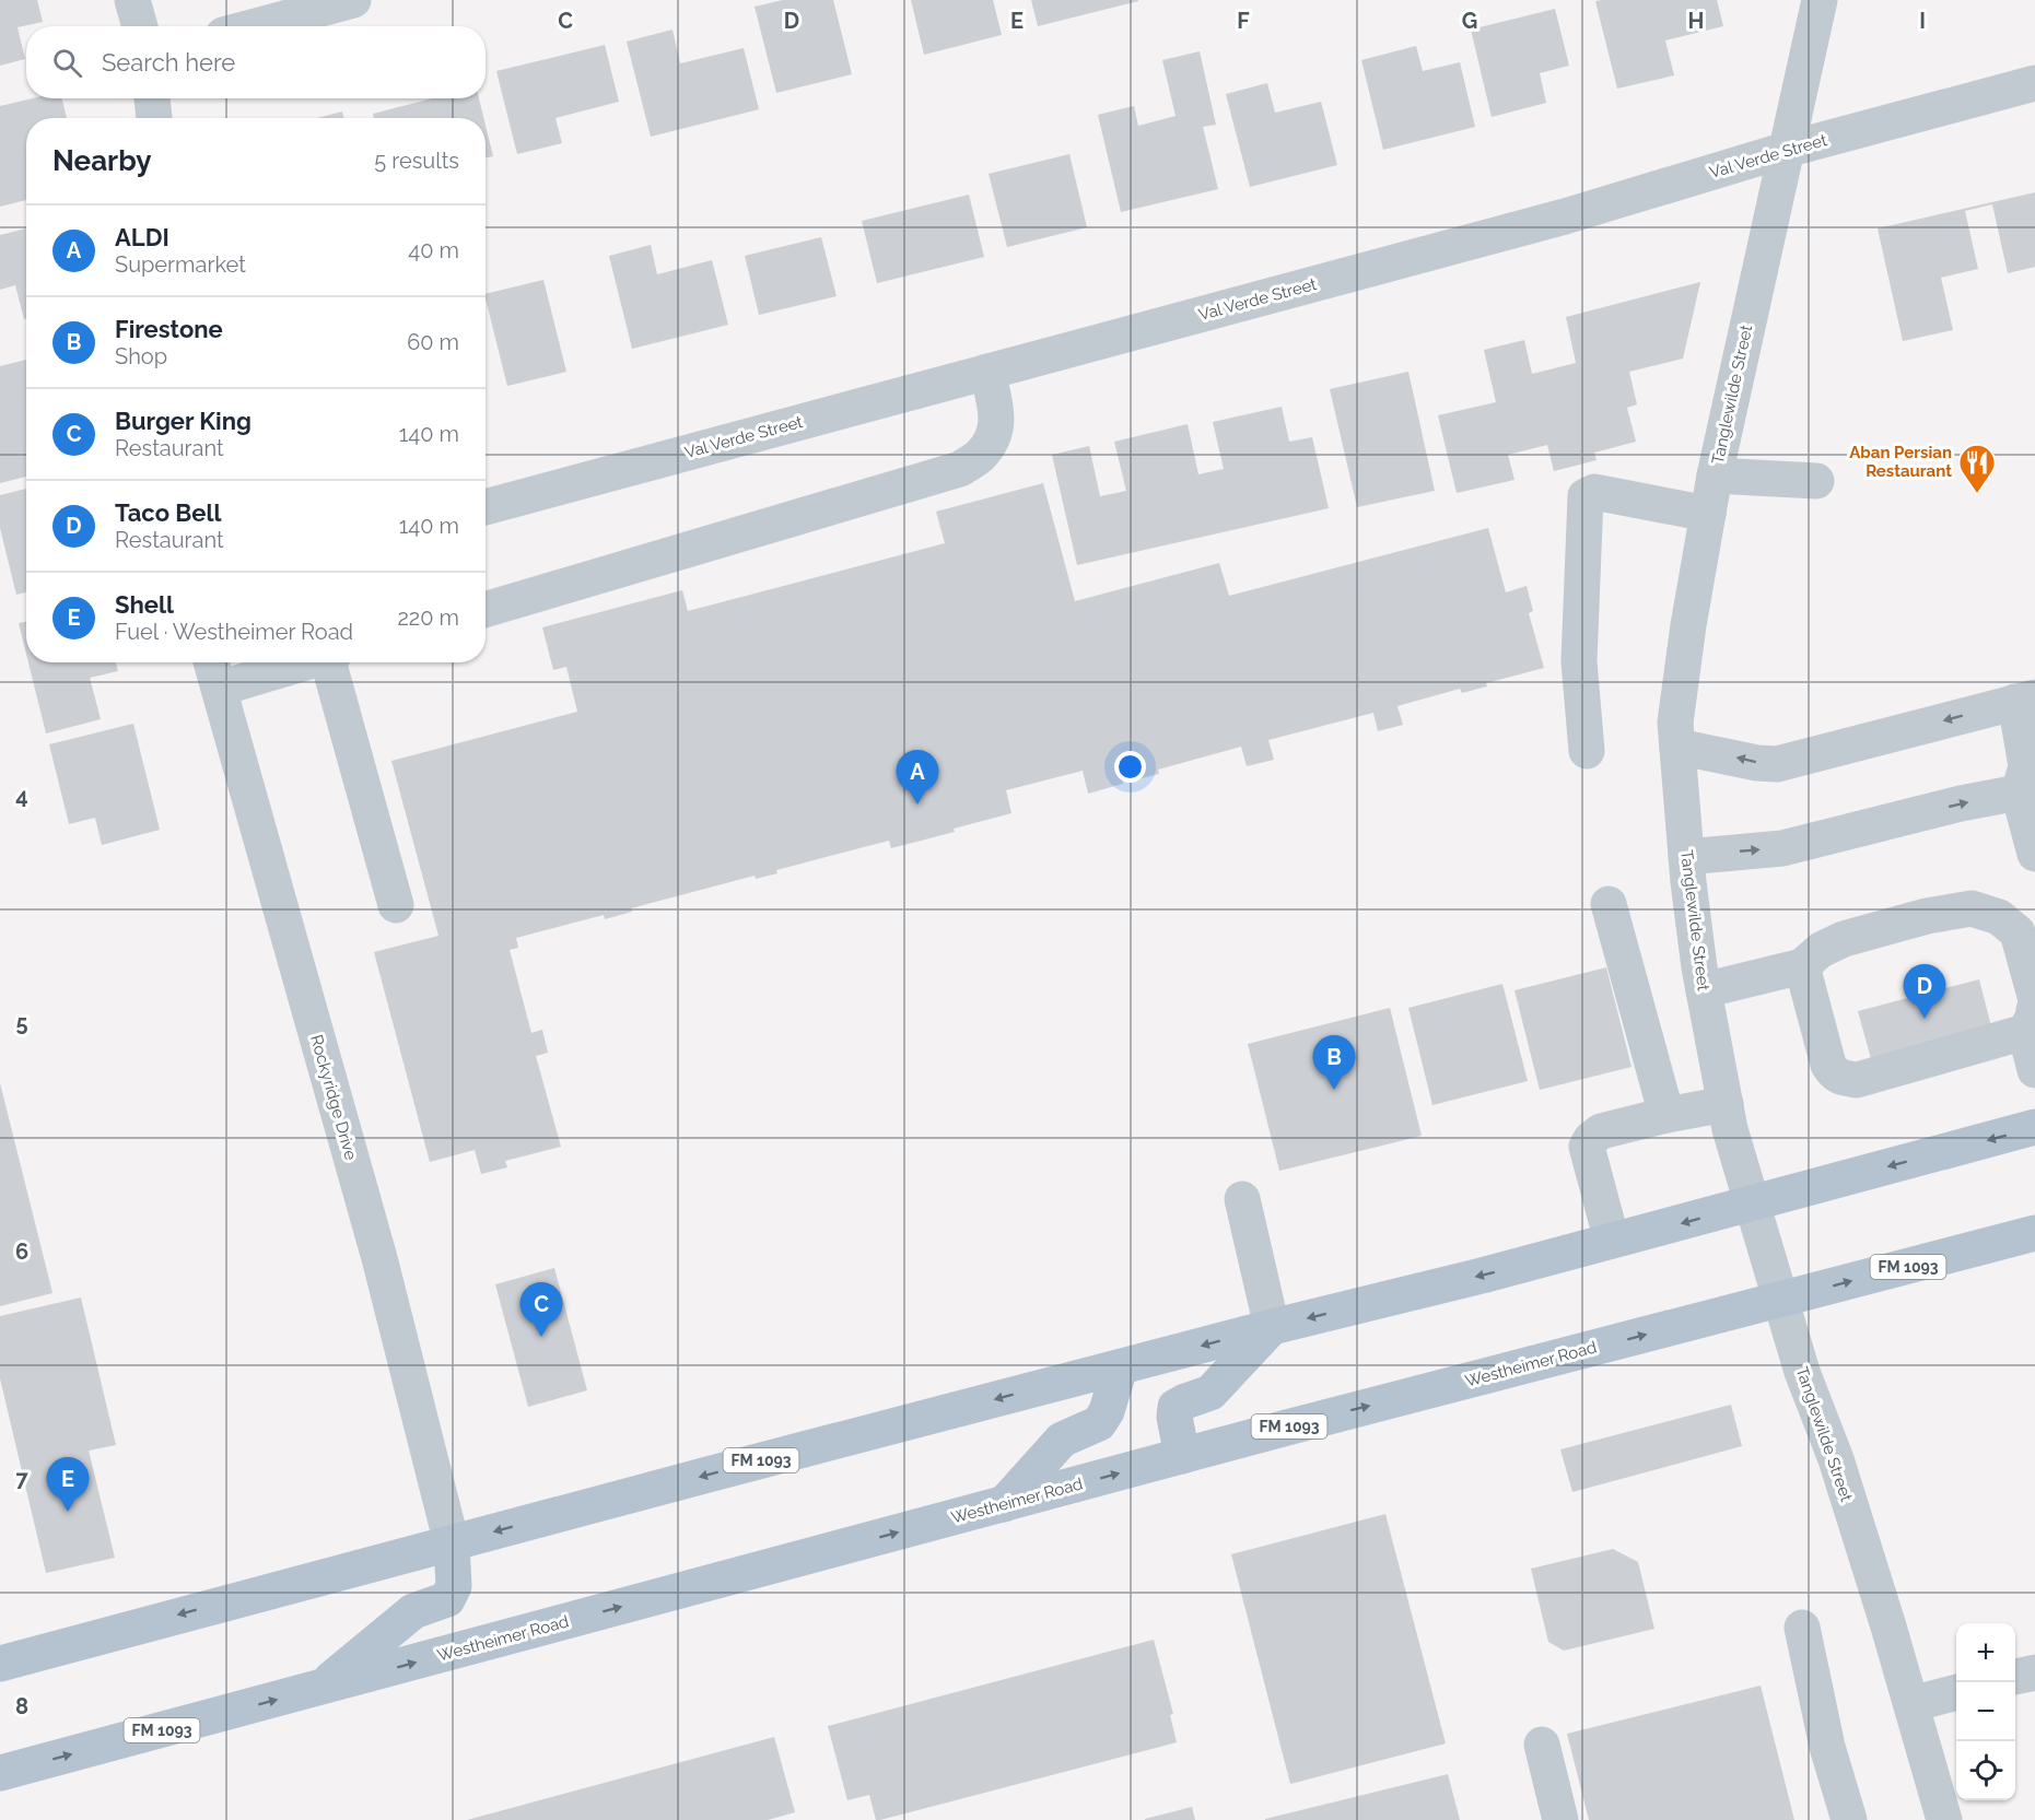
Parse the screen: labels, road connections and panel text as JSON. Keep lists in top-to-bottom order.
{
  "streets": {
    "main road": ["FM 1093", "Westheimer Road"],
    "street": ["Val Verde Street", "Tanglewilde Street", "Rockyridge Drive"]
  },
  "crossings": [
    ["Val Verde Street", "Tanglewilde Street"],
    ["Tanglewilde Street", "FM 1093"],
    ["Tanglewilde Street", "Westheimer Road"],
    ["Rockyridge Drive", "FM 1093"]
  ],
  "places": {
    "restaurant": ["Aban Persian Restaurant"]
  },
  "page": {
    "search": "Search here",
    "heading": ["Nearby", "5 results"],
    "list": [
      {
        "mark": "A",
        "name": "ALDI",
        "note": "Supermarket",
        "value": "40 m"
      },
      {
        "mark": "B",
        "name": "Firestone",
        "note": "Shop",
        "value": "60 m"
      },
      {
        "mark": "C",
        "name": "Burger King",
        "note": "Restaurant",
        "value": "140 m"
      },
      {
        "mark": "D",
        "name": "Taco Bell",
        "note": "Restaurant",
        "value": "140 m"
      },
      {
        "mark": "E",
        "name": "Shell",
        "note": "Fuel · Westheimer Road",
        "value": "220 m"
      }
    ],
    "pins": [
      "A",
      "D",
      "B",
      "C",
      "E"
    ],
    "map_buttons": ["+", "−"]
  },
  "grid": {
    "columns": [
      "C",
      "D",
      "E",
      "F",
      "G",
      "H",
      "I"
    ],
    "rows": [
      "4",
      "5",
      "6",
      "7",
      "8"
    ]
  }
}
